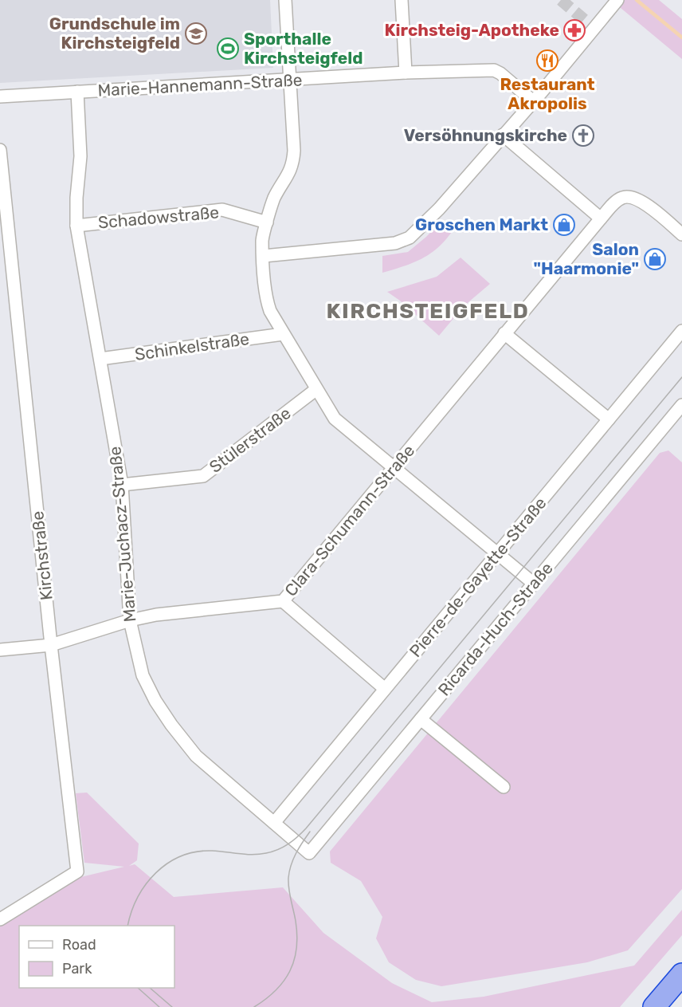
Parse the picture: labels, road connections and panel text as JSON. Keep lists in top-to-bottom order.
{
  "streets": {
    "street": [
      "Marie-Hannemann-Straße",
      "Schadowstraße",
      "Schinkelstraße",
      "Stülerstraße",
      "Clara-Schumann-Straße",
      "Marie-Juchacz-Straße",
      "Kirchstraße",
      "Pierre-de-Gayette-Straße",
      "Ricarda-Huch-Straße"
    ]
  },
  "crossings": [
    ["Marie-Hannemann-Straße", "Marie-Juchacz-Straße"],
    ["Schadowstraße", "Marie-Juchacz-Straße"],
    ["Schinkelstraße", "Marie-Juchacz-Straße"],
    ["Stülerstraße", "Marie-Juchacz-Straße"],
    ["Clara-Schumann-Straße", "Marie-Juchacz-Straße"],
    ["Clara-Schumann-Straße", "Kirchstraße"],
    ["Marie-Juchacz-Straße", "Pierre-de-Gayette-Straße"],
    ["Marie-Juchacz-Straße", "Ricarda-Huch-Straße"]
  ],
  "districts": ["KIRCHSTEIGFELD"],
  "places": {
    "pharmacy": ["Kirchsteig-Apotheke"],
    "school or university": ["Grundschule im Kirchsteigfeld"],
    "sports": ["Sporthalle Kirchsteigfeld"],
    "restaurant": ["Restaurant Akropolis"],
    "church": ["Versöhnungskirche"],
    "shop": ["Groschen Markt", "Salon \"Haarmonie\""]
  },
  "legend": ["Road", "Park"]
}
